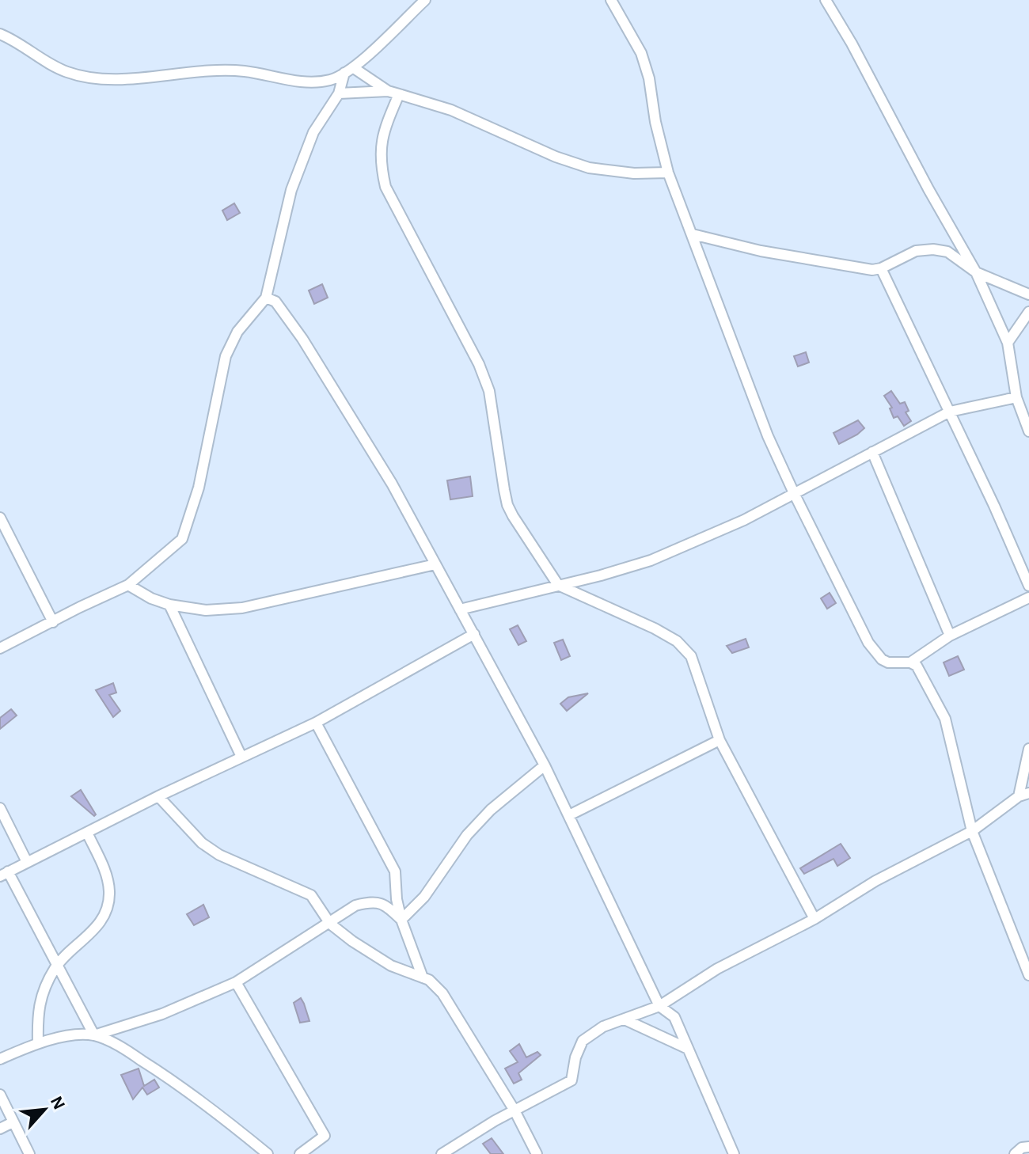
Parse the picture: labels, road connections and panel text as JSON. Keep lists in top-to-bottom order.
{
  "north": "top right"
}
